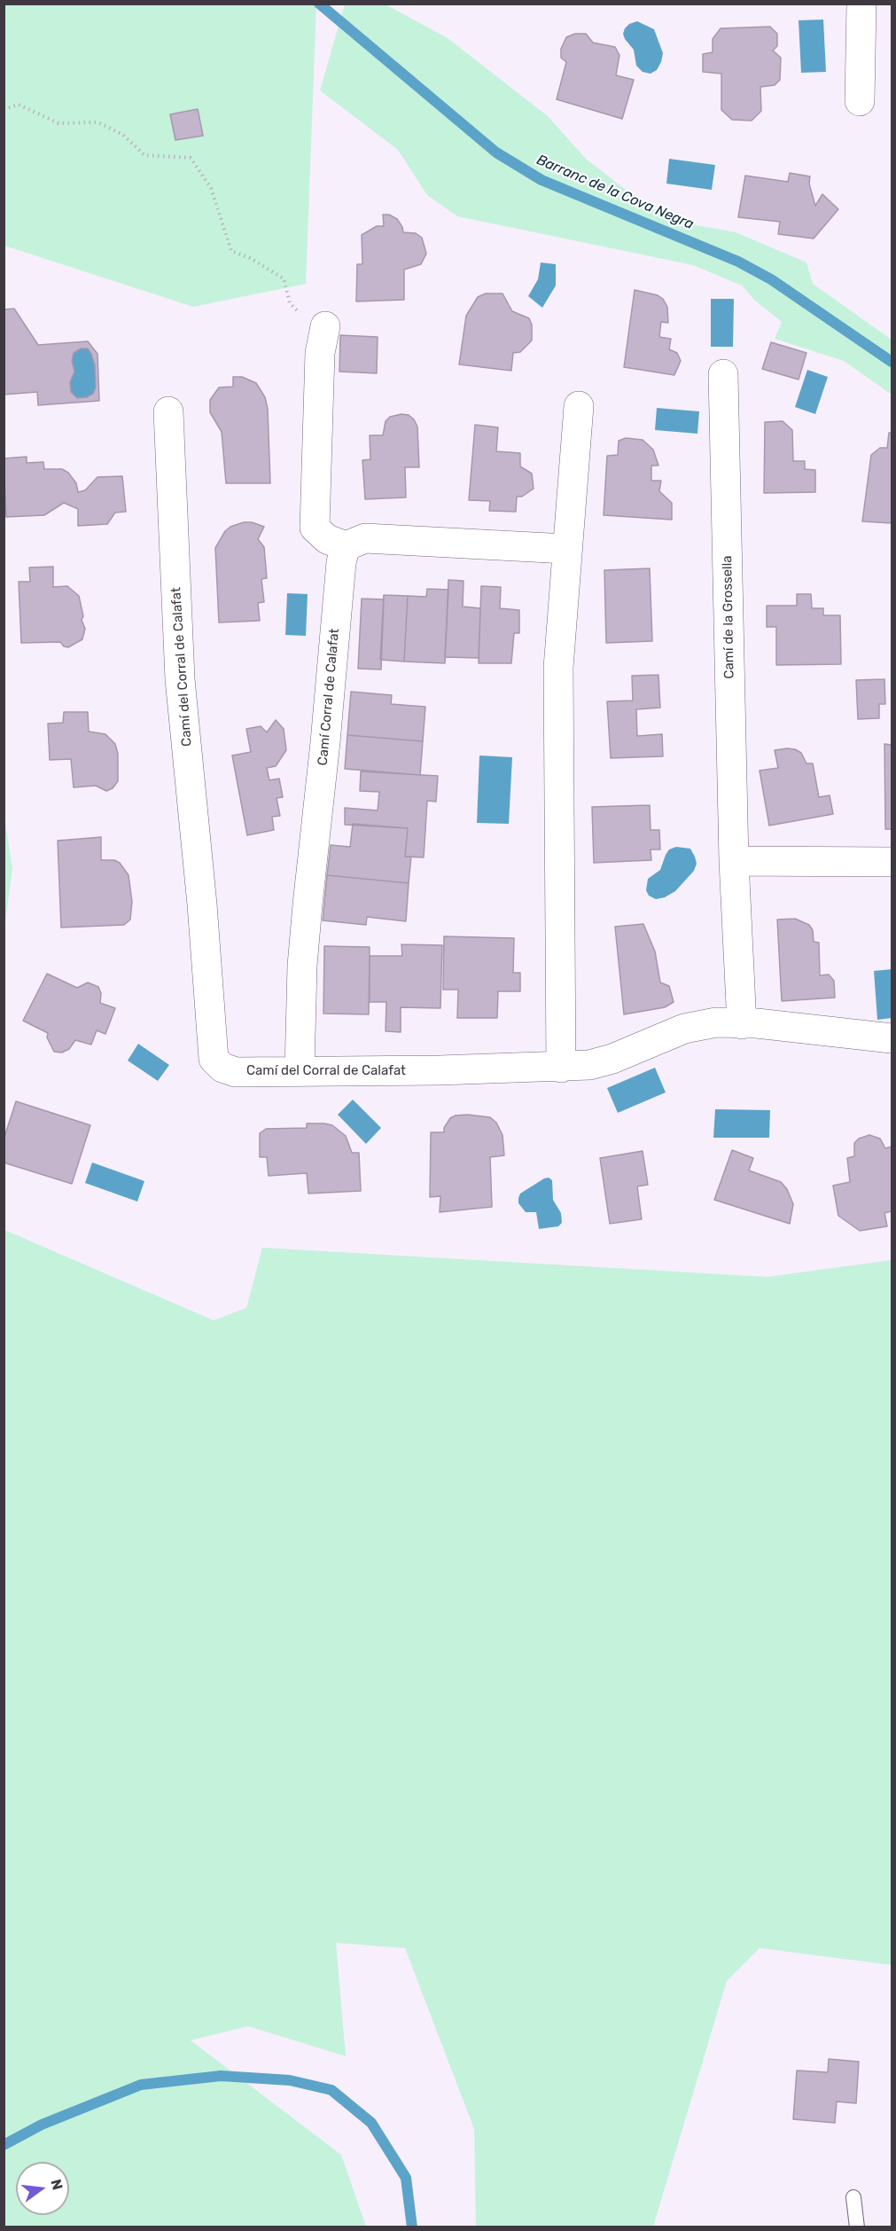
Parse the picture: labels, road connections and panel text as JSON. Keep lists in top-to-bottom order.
{
  "streets": {
    "street": ["Camí de la Grossella", "Camí del Corral de Calafat", "Camí Corral de Calafat"]
  },
  "crossings": [
    ["Camí de la Grossella", "Camí del Corral de Calafat"],
    ["Camí del Corral de Calafat", "Camí Corral de Calafat"]
  ],
  "water": ["Barranc de la Cova Negra"],
  "north": "right"
}
